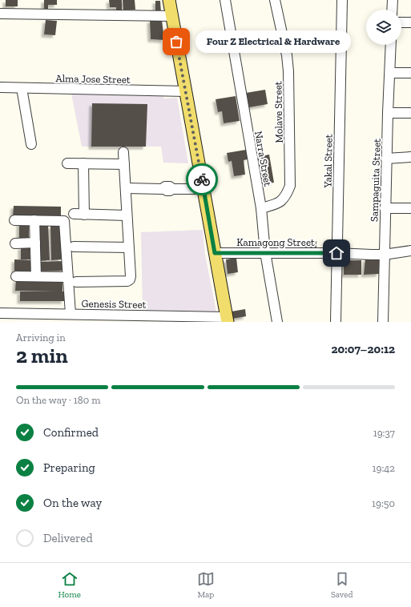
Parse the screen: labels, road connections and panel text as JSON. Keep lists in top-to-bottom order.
{
  "streets": {
    "street": [
      "Alma Jose Street",
      "Molave Street",
      "Narra Street",
      "Yakal Street",
      "Sampaguita Street",
      "Kamagong Street",
      "Genesis Street"
    ]
  },
  "crossings": [
    ["Molave Street", "Narra Street"],
    ["Narra Street", "Kamagong Street"],
    ["Yakal Street", "Kamagong Street"],
    ["Sampaguita Street", "Kamagong Street"]
  ],
  "places": ["Four Z Electrical & Hardware"],
  "page": {
    "bubble": "Four Z Electrical & Hardware",
    "heading": ["2 min", "Arriving in", "20:07–20:12"],
    "bar": "On the way · 180 m",
    "list": [
      ["Confirmed", "19:37"],
      ["Preparing", "19:42"],
      ["On the way", "19:50"],
      "Delivered"
    ],
    "tabs": ["Home", "Map", "Saved"]
  }
}
